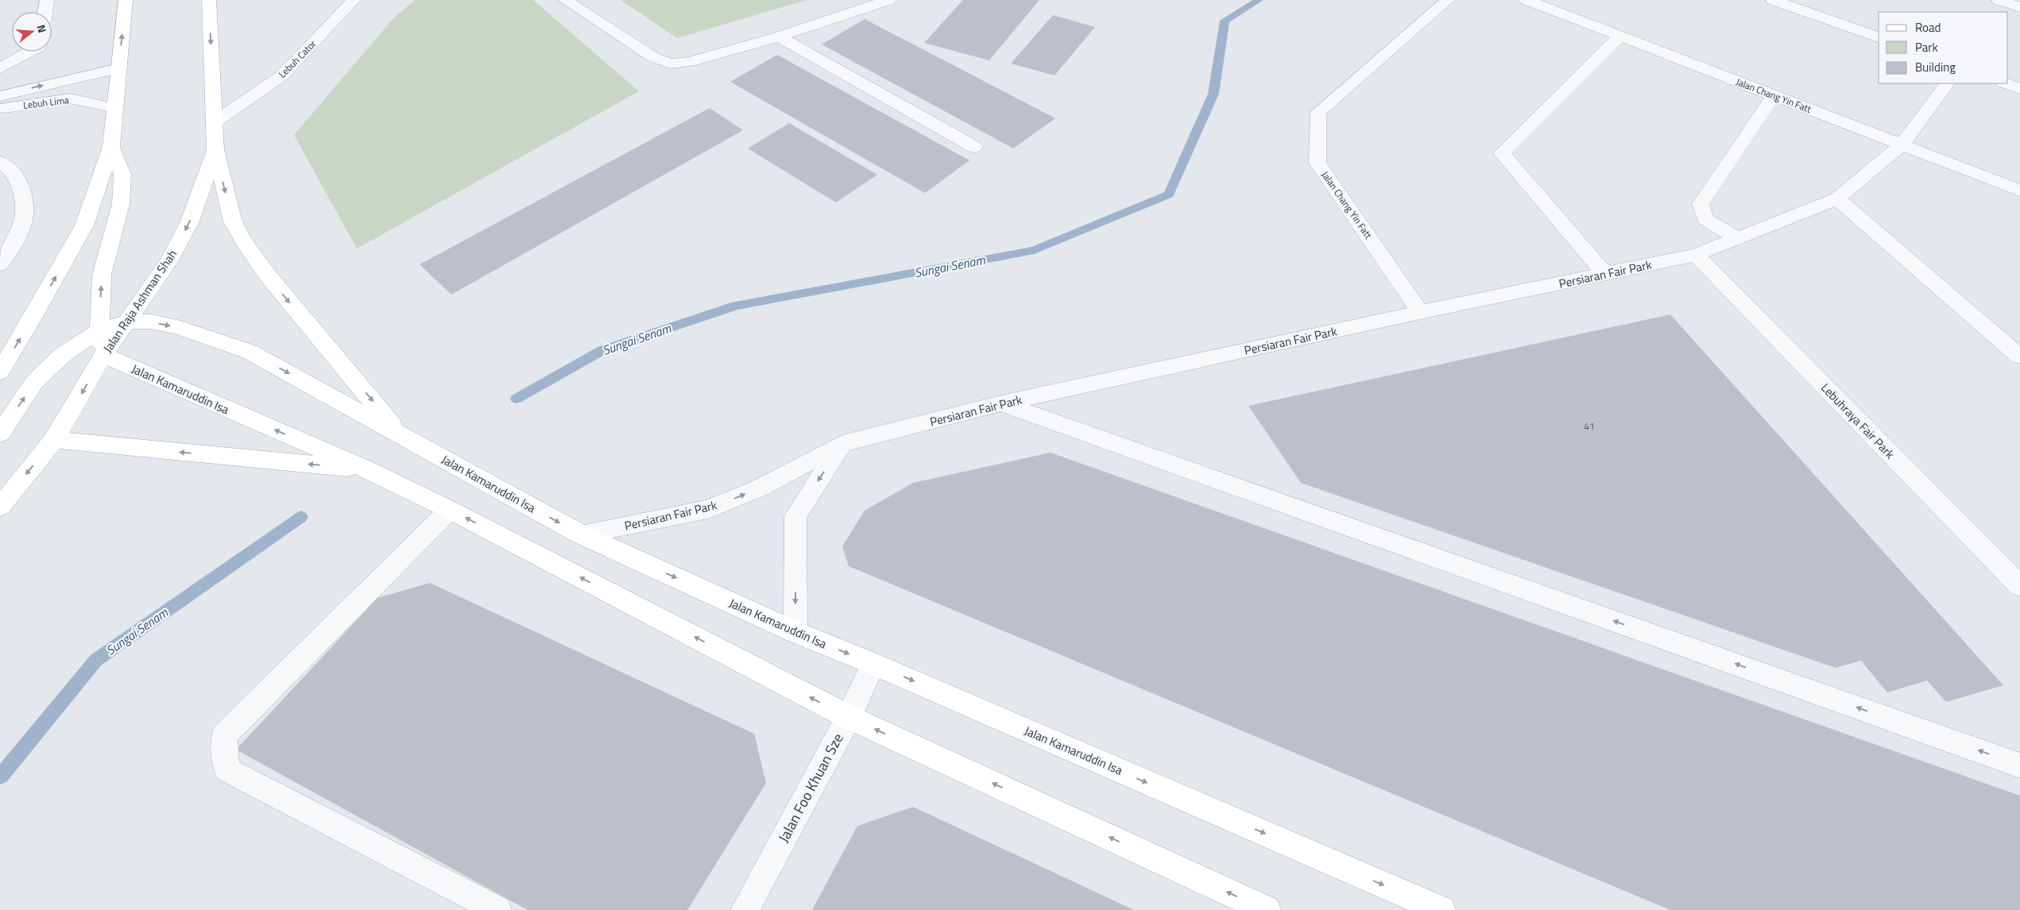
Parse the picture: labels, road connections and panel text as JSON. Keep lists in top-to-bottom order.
{
  "streets": {
    "main road": ["Jalan Raja Ashman Shah", "Jalan Kamaruddin Isa"],
    "street": [
      "Lebuh Cator",
      "Jalan Chang Yin Fatt",
      "Lebuh Lima",
      "Persiaran Fair Park",
      "Lebuhraya Fair Park",
      "Jalan Foo Khuan Sze"
    ]
  },
  "crossings": [
    ["Lebuh Cator", "Jalan Raja Ashman Shah"],
    ["Jalan Chang Yin Fatt", "Persiaran Fair Park"],
    ["Persiaran Fair Park", "Jalan Kamaruddin Isa"],
    ["Persiaran Fair Park", "Lebuhraya Fair Park"],
    ["Jalan Raja Ashman Shah", "Jalan Kamaruddin Isa"],
    ["Jalan Kamaruddin Isa", "Jalan Foo Khuan Sze"]
  ],
  "water": ["Sungai Senam"],
  "house_numbers": ["41"],
  "legend": ["Road", "Park", "Building"],
  "north": "right"
}
